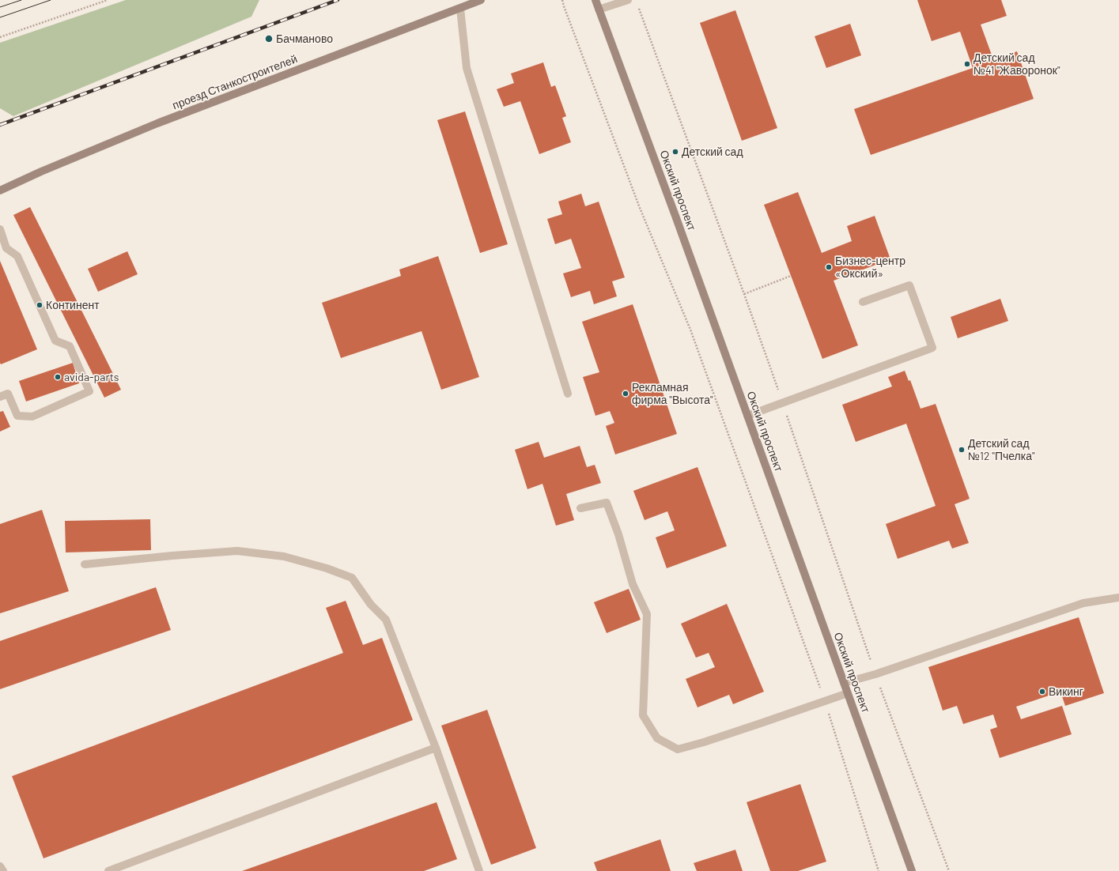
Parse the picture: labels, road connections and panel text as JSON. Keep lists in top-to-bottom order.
{
  "streets": {
    "main road": ["проезд Станкостроителей", "Окский проспект"]
  },
  "places": [
    "Бачманово",
    "Детский сад №41 \"Жаворонок\"",
    "Детский сад",
    "Бизнес-центр «Окский»",
    "Континент",
    "avida-parts",
    "Рекламная фирма \"Высота\"",
    "Детский сад №12 \"Пчелка\"",
    "Викинг"
  ]
}
